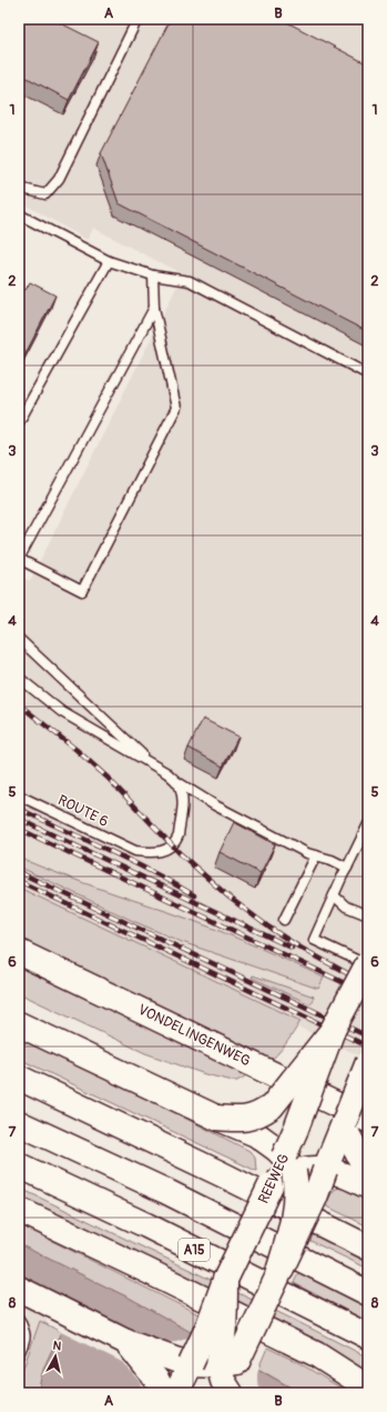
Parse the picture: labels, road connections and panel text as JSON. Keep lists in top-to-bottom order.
{
  "streets": {
    "main road": ["VONDELINGENWEG", "REEWEG", "A15"],
    "lane": ["ROUTE 6"]
  },
  "north": "top",
  "grid": {
    "columns": ["A", "B"],
    "rows": [
      "1",
      "2",
      "3",
      "4",
      "5",
      "6",
      "7",
      "8"
    ]
  }
}
